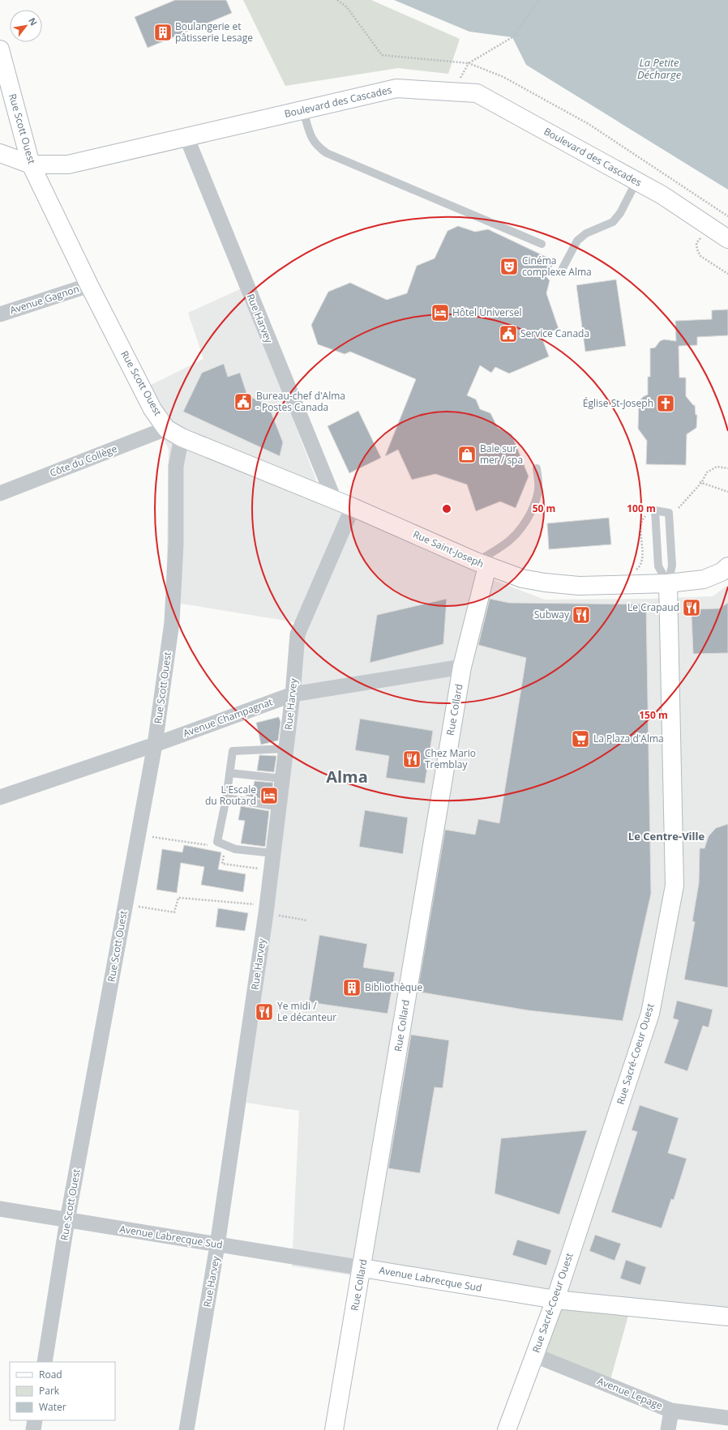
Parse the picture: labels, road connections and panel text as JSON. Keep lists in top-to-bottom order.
{
  "streets": {
    "street": [
      "Boulevard des Cascades",
      "Rue Scott Ouest",
      "Avenue Gagnon",
      "Rue Harvey",
      "Côte du Collège",
      "Rue Saint-Joseph",
      "Rue Collard",
      "Avenue Champagnat",
      "Rue Sacré-Coeur Ouest",
      "Avenue Labrecque Sud",
      "Avenue Lepage"
    ]
  },
  "crossings": [
    ["Boulevard des Cascades", "Rue Scott Ouest"],
    ["Boulevard des Cascades", "Rue Harvey"],
    ["Rue Scott Ouest", "Avenue Gagnon"],
    ["Rue Scott Ouest", "Côte du Collège"],
    ["Rue Scott Ouest", "Rue Saint-Joseph"],
    ["Rue Scott Ouest", "Avenue Champagnat"],
    ["Rue Scott Ouest", "Avenue Labrecque Sud"],
    ["Rue Harvey", "Rue Saint-Joseph"],
    ["Rue Harvey", "Avenue Champagnat"],
    ["Rue Harvey", "Avenue Labrecque Sud"],
    ["Rue Saint-Joseph", "Rue Collard"],
    ["Rue Saint-Joseph", "Rue Sacré-Coeur Ouest"],
    ["Rue Collard", "Avenue Champagnat"],
    ["Rue Collard", "Avenue Labrecque Sud"],
    ["Rue Sacré-Coeur Ouest", "Avenue Labrecque Sud"],
    ["Rue Sacré-Coeur Ouest", "Avenue Lepage"]
  ],
  "districts": ["Alma", "Le Centre-Ville"],
  "water": ["La Petite Décharge"],
  "places": {
    "building": ["Boulangerie et pâtisserie Lesage", "Bibliothèque"],
    "theatre": ["Cinéma complexe Alma"],
    "hotel": ["Hôtel Universel", "L'Escale du Routard"],
    "public building": ["Service Canada", "Bureau-chef d'Alma - Postes Canada"],
    "church": ["Église St-Joseph"],
    "shop": ["Baie sur mer / spa"],
    "restaurant": [
      "Le Crapaud",
      "Subway",
      "Chez Mario Tremblay",
      "Ye midi / Le décanteur"
    ],
    "supermarket": ["La Plaza d'Alma"]
  },
  "legend": ["Road", "Park", "Water"],
  "north": "top right",
  "rings": ["50 m", "100 m", "150 m"]
}
